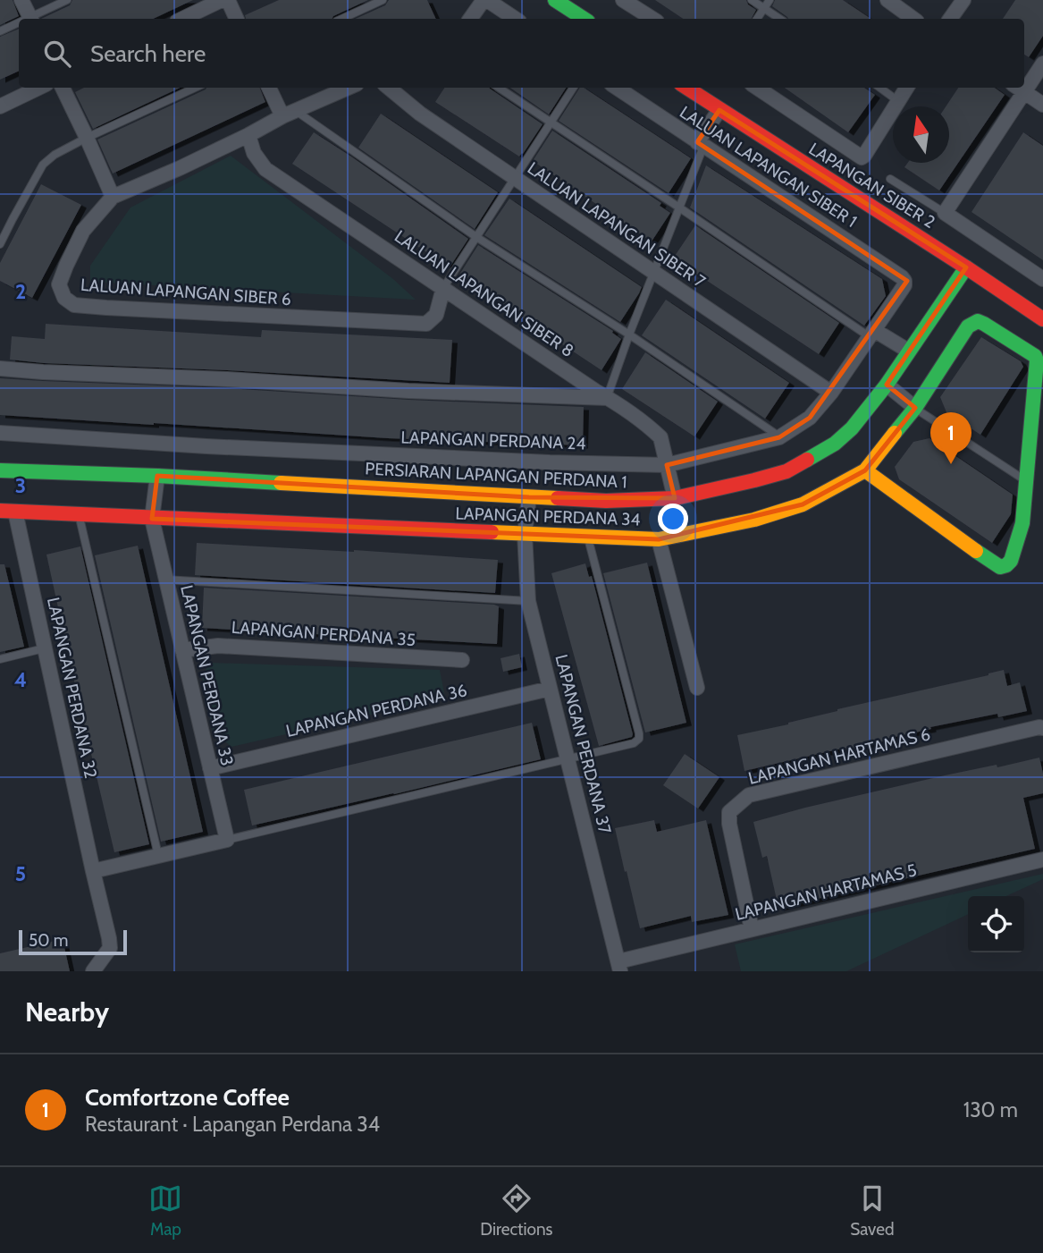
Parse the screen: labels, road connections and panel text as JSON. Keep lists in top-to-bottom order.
{
  "streets": {
    "street": [
      "LALUAN LAPANGAN SIBER 1",
      "LAPANGAN SIBER 2",
      "LALUAN LAPANGAN SIBER 7",
      "LALUAN LAPANGAN SIBER 6",
      "LALUAN LAPANGAN SIBER 8",
      "LAPANGAN PERDANA 24",
      "PERSIARAN LAPANGAN PERDANA 1",
      "LAPANGAN PERDANA 34",
      "LAPANGAN PERDANA 35",
      "LAPANGAN PERDANA 33",
      "LAPANGAN PERDANA 32",
      "LAPANGAN PERDANA 36",
      "LAPANGAN PERDANA 37",
      "LAPANGAN HARTAMAS 6",
      "LAPANGAN HARTAMAS 5"
    ]
  },
  "crossings": [
    ["LALUAN LAPANGAN SIBER 1", "LAPANGAN PERDANA 24"],
    ["LAPANGAN SIBER 2", "PERSIARAN LAPANGAN PERDANA 1"],
    ["LALUAN LAPANGAN SIBER 7", "LAPANGAN PERDANA 24"],
    ["LALUAN LAPANGAN SIBER 6", "LALUAN LAPANGAN SIBER 8"],
    ["LALUAN LAPANGAN SIBER 8", "LAPANGAN PERDANA 24"],
    ["LALUAN LAPANGAN SIBER 8", "PERSIARAN LAPANGAN PERDANA 1"],
    ["PERSIARAN LAPANGAN PERDANA 1", "LAPANGAN PERDANA 33"],
    ["PERSIARAN LAPANGAN PERDANA 1", "LAPANGAN PERDANA 37"],
    ["LAPANGAN PERDANA 34", "LAPANGAN PERDANA 33"],
    ["LAPANGAN PERDANA 34", "LAPANGAN PERDANA 32"],
    ["LAPANGAN PERDANA 34", "LAPANGAN PERDANA 37"],
    ["LAPANGAN PERDANA 35", "LAPANGAN PERDANA 33"],
    ["LAPANGAN PERDANA 33", "LAPANGAN PERDANA 36"],
    ["LAPANGAN PERDANA 36", "LAPANGAN PERDANA 37"],
    ["LAPANGAN PERDANA 37", "LAPANGAN HARTAMAS 5"],
    ["LAPANGAN HARTAMAS 6", "LAPANGAN HARTAMAS 5"]
  ],
  "scale_bar": "50 m",
  "north": "top",
  "page": {
    "search": "Search here",
    "pins": "1",
    "scale": "50 m",
    "heading": "Nearby",
    "list": [
      {
        "mark": "1",
        "name": "Comfortzone Coffee",
        "note": "Restaurant · Lapangan Perdana 34",
        "value": "130 m"
      }
    ],
    "nav": ["Map", "Directions", "Saved"]
  },
  "grid": {
    "rows": [
      "2",
      "3",
      "4",
      "5"
    ]
  }
}
